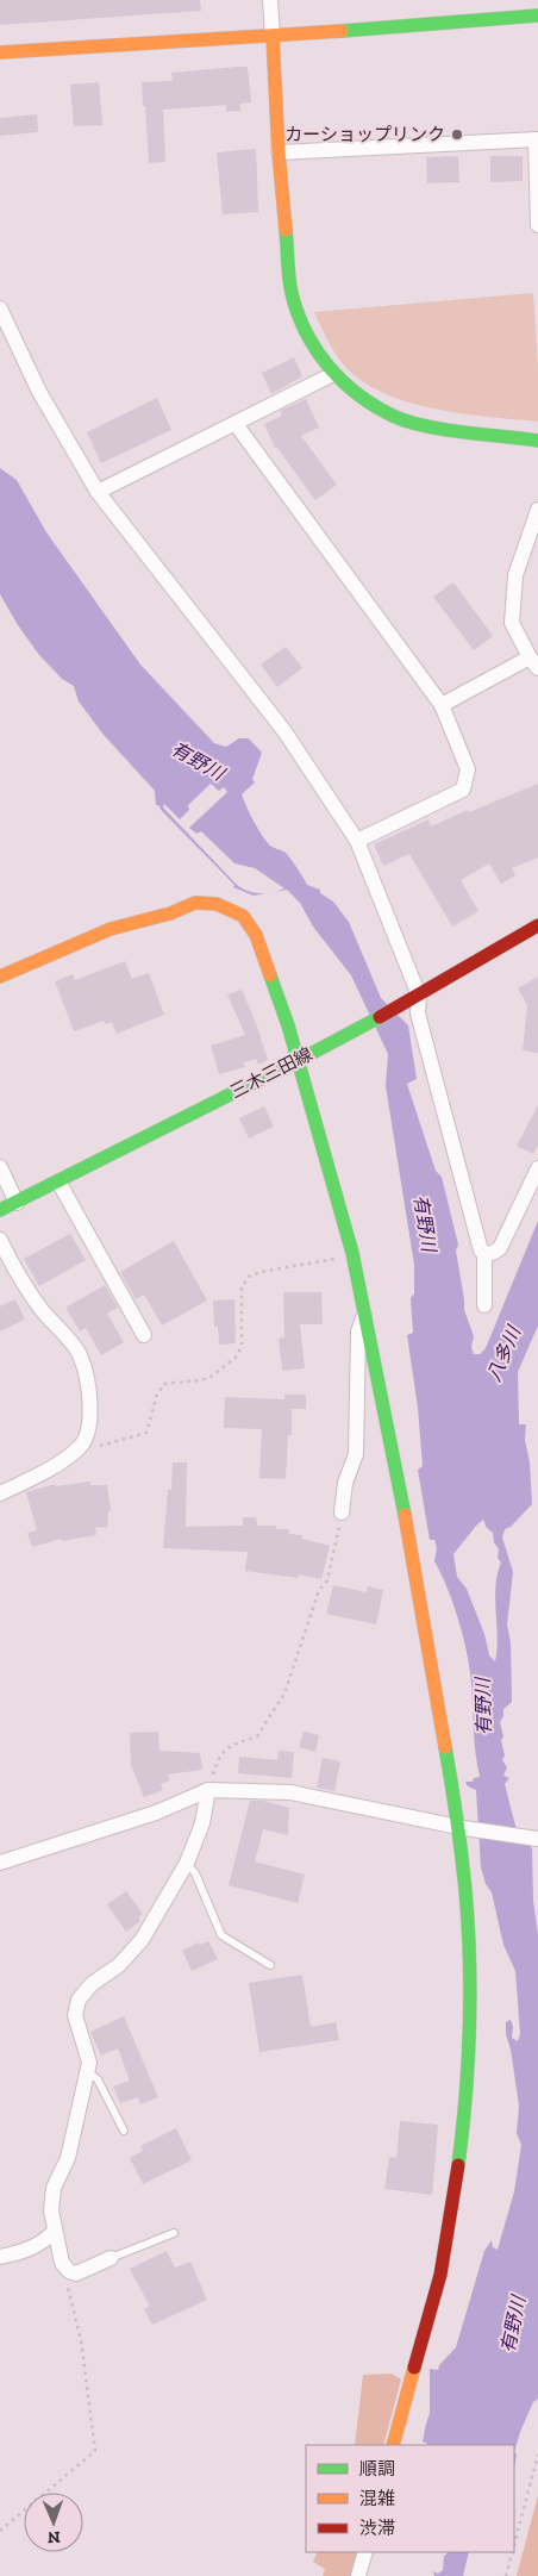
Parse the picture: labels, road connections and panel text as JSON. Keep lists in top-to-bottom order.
{
  "streets": {
    "street": ["三木三田線"]
  },
  "water": ["有野川", "八多川"],
  "places": ["カーショップリンク"],
  "legend": ["順調", "混雑", "渋滞"],
  "north": "bottom"
}
